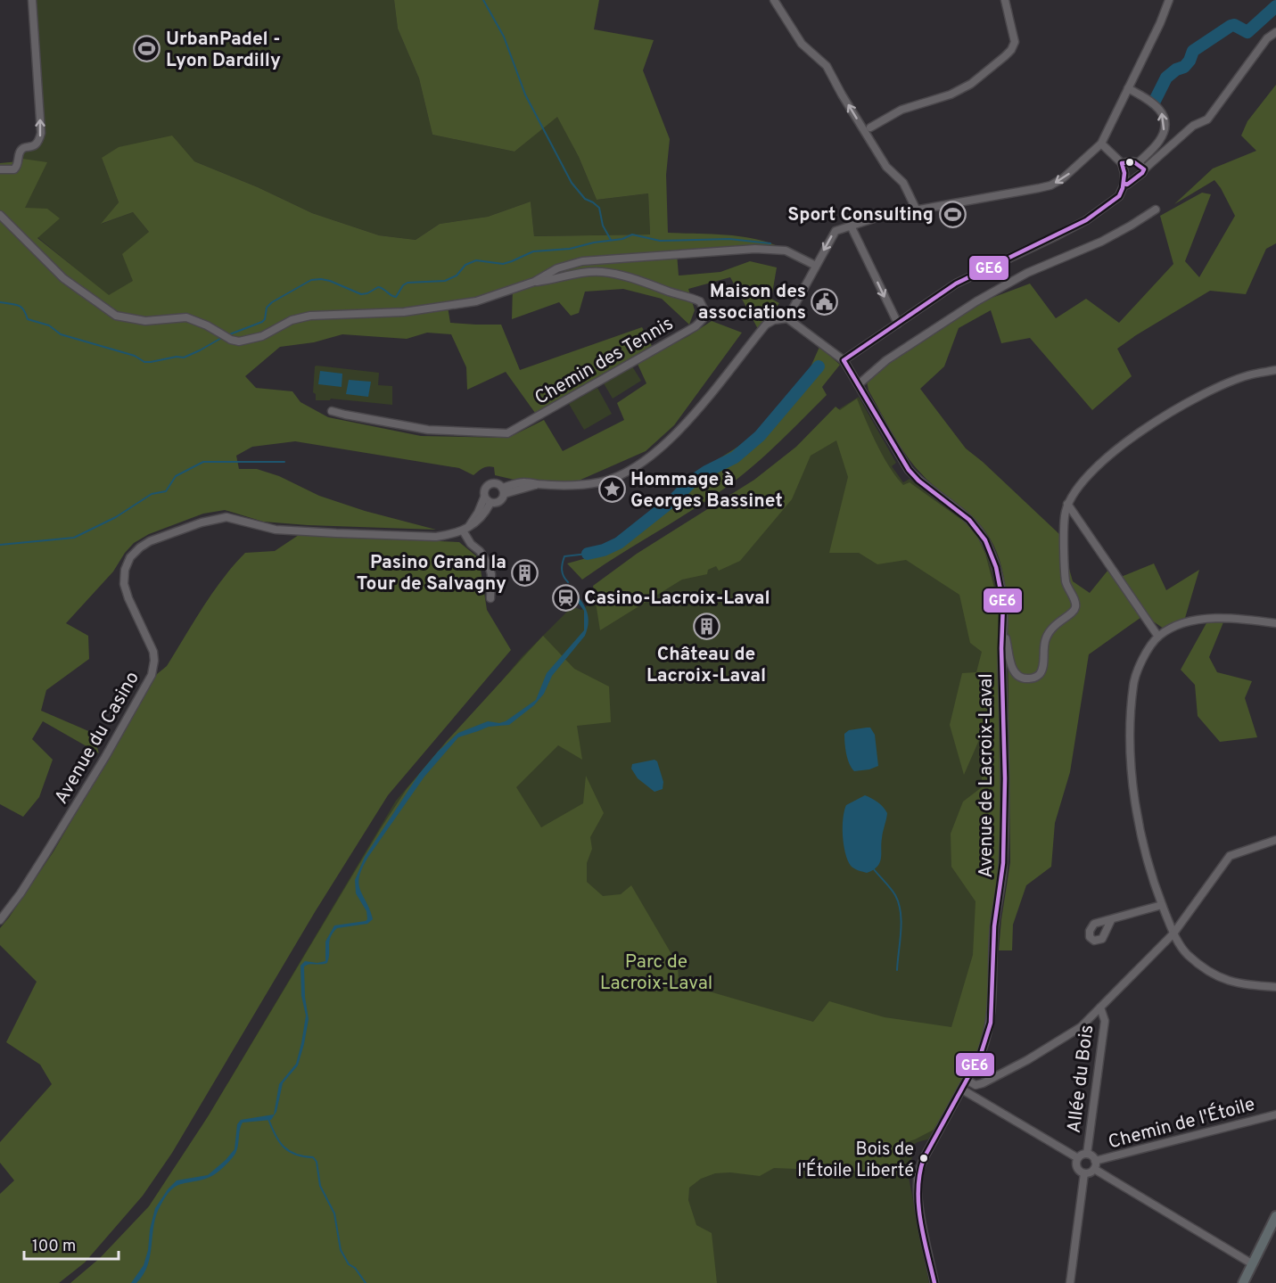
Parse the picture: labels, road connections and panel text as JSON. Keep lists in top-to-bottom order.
{
  "streets": {
    "street": [
      "Chemin des Tennis",
      "Avenue du Casino",
      "Avenue de Lacroix-Laval",
      "Allée du Bois",
      "Chemin de l'Étoile"
    ]
  },
  "crossings": [
    ["Allée du Bois", "Chemin de l'Étoile"]
  ],
  "parks": ["Parc de Lacroix-Laval"],
  "places": {
    "sports": ["UrbanPadel - Lyon Dardilly", "Sport Consulting"],
    "public building": ["Maison des associations"],
    "place": ["Hommage à Georges Bassinet"],
    "building": ["Pasino Grand la Tour de Salvagny", "Château de Lacroix-Laval"],
    "station": ["Casino-Lacroix-Laval"],
    "other": ["Bois de l'Étoile Liberté"]
  },
  "lines": ["transit line GE6"],
  "scale_bar": "100 m"
}
